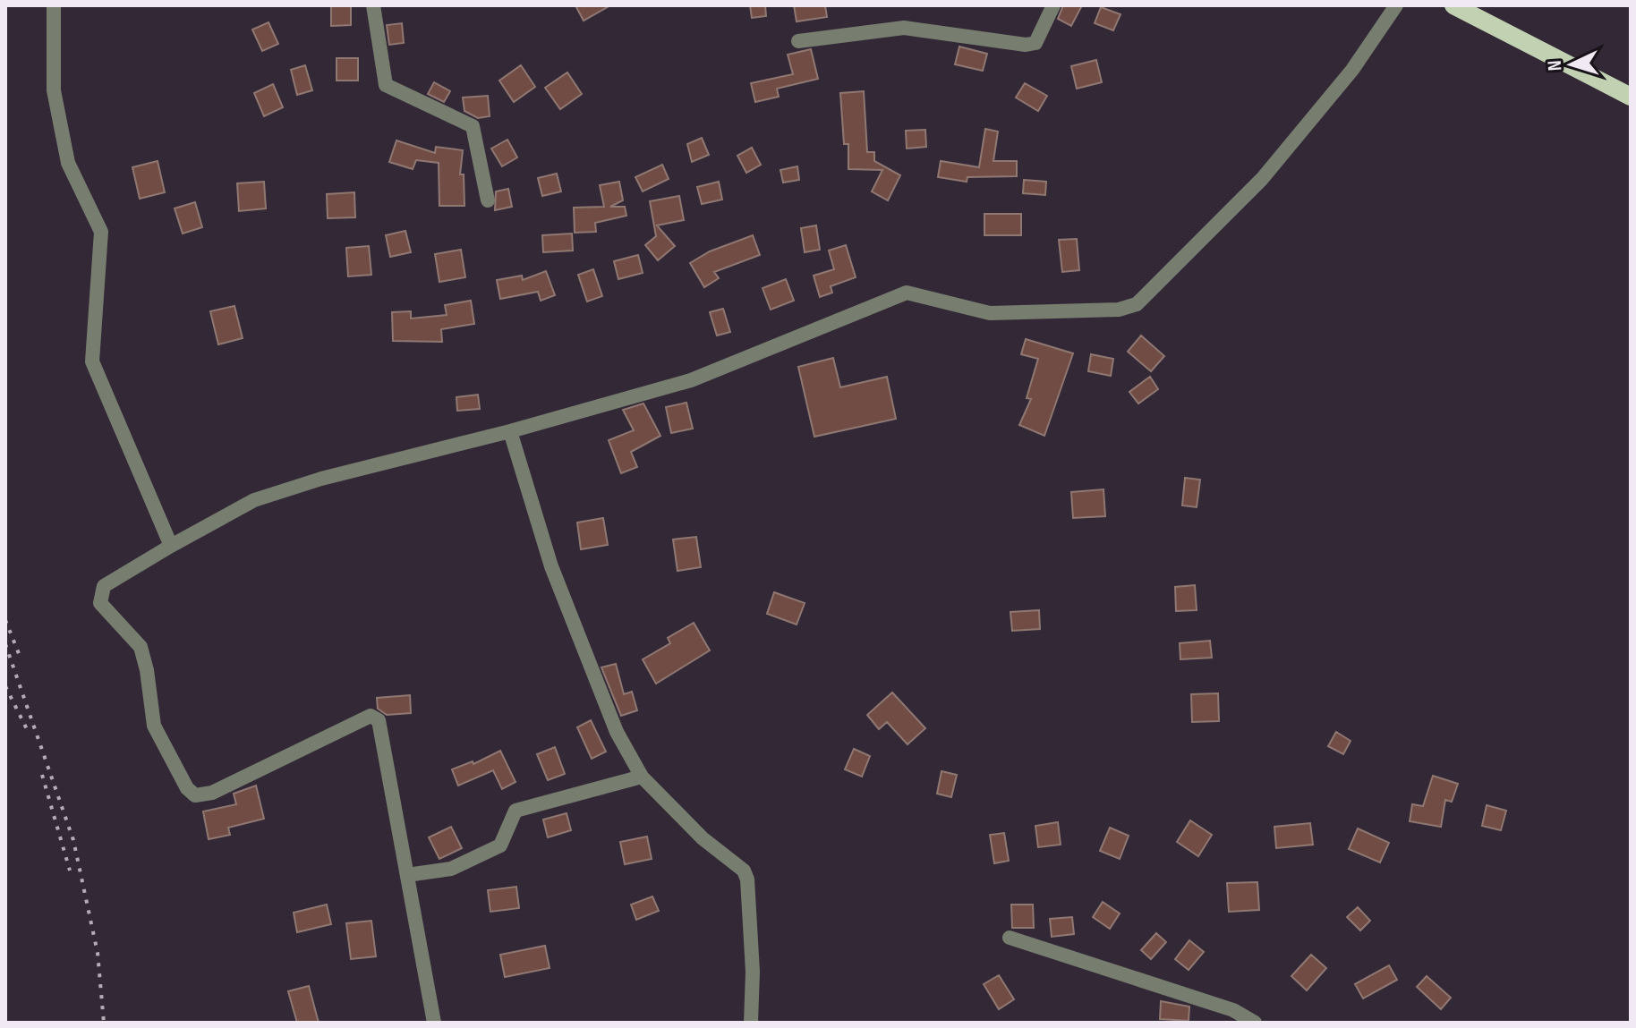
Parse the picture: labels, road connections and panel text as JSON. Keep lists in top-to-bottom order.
{
  "north": "left"
}
